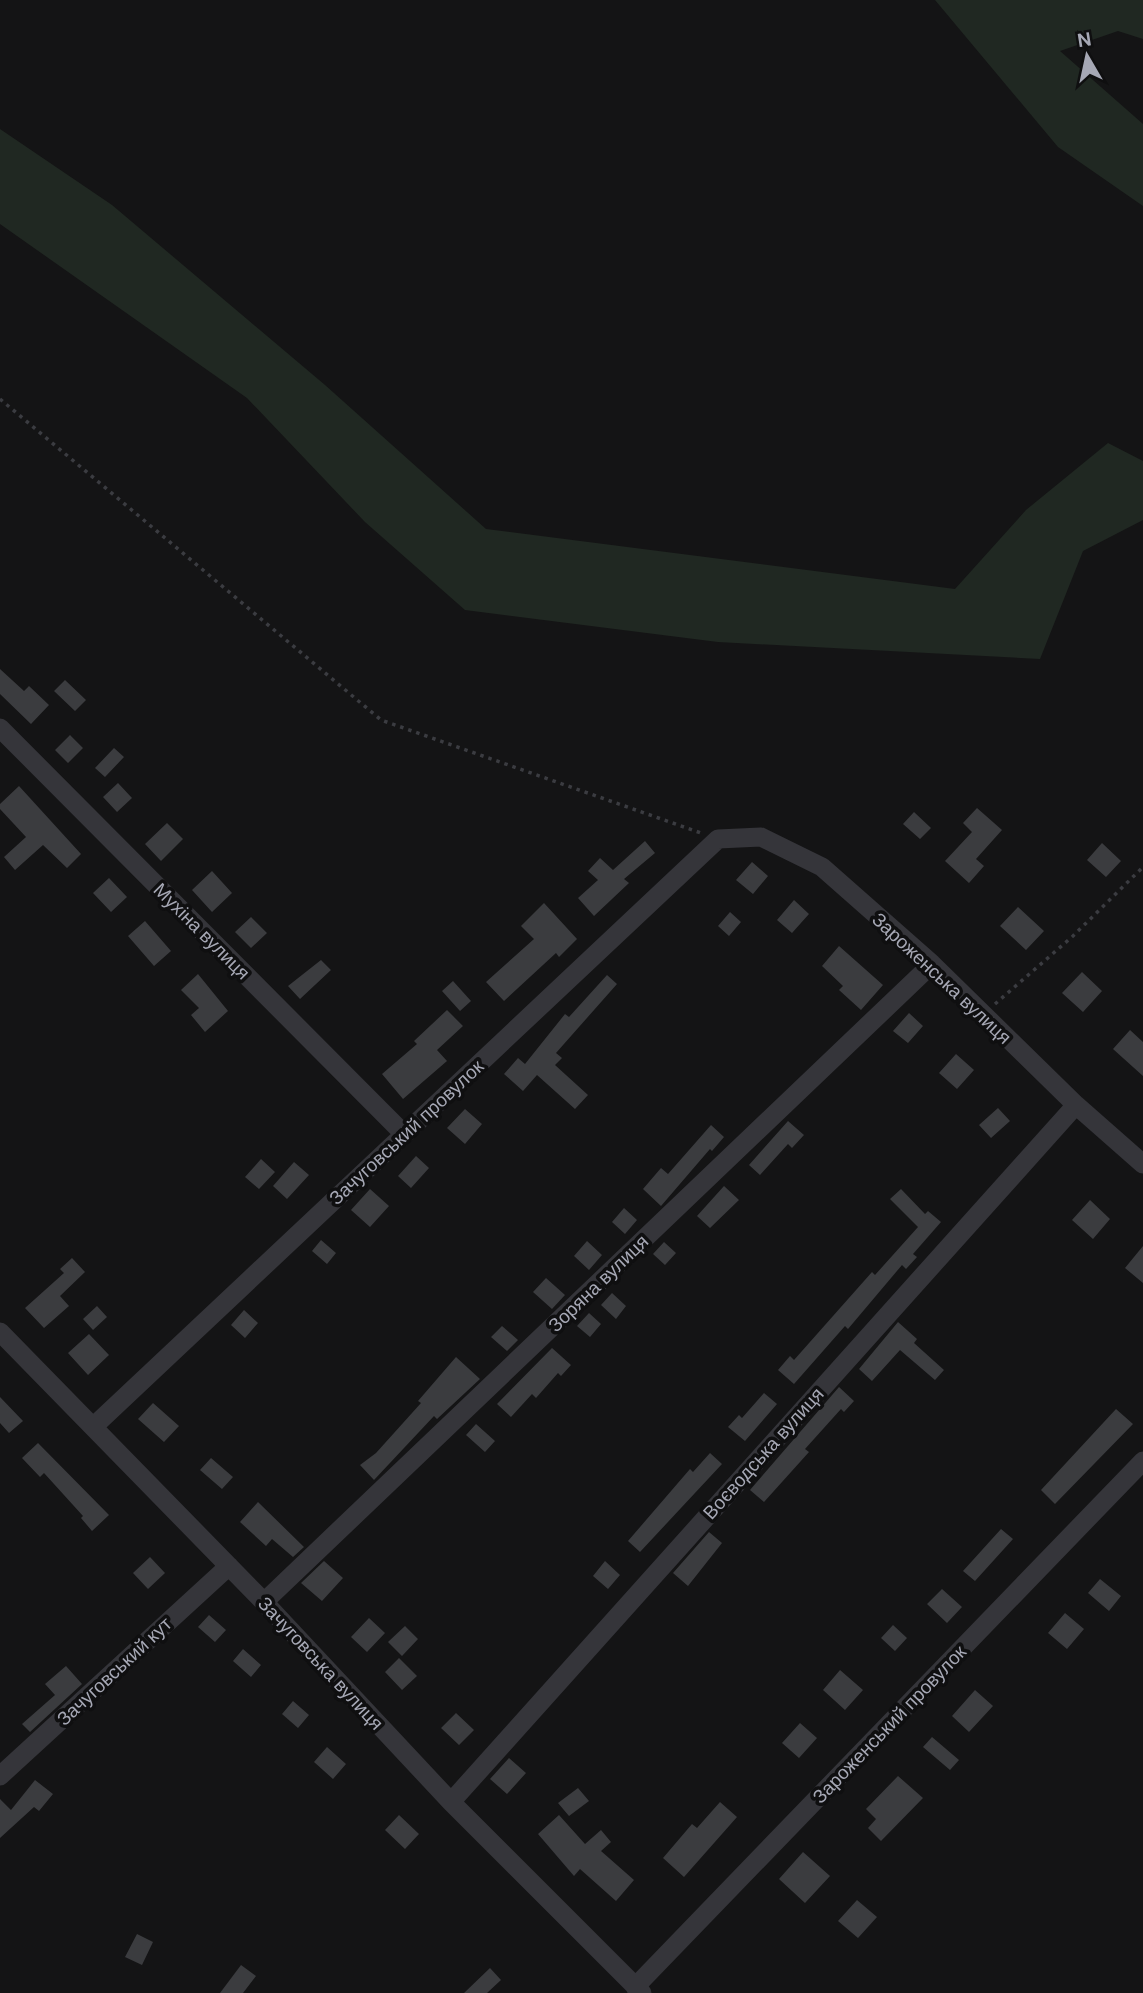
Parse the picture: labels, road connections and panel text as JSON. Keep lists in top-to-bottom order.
{
  "streets": {
    "street": [
      "Мухіна вулиця",
      "Зароженська вулиця",
      "Зачуговський провулок",
      "Зоряна вулиця",
      "Воєводська вулиця",
      "Зачуговська вулиця",
      "Зачуговський кут",
      "Зароженський провулок"
    ]
  },
  "crossings": [
    ["Мухіна вулиця", "Зачуговський провулок"],
    ["Зароженська вулиця", "Зачуговський провулок"],
    ["Зароженська вулиця", "Зоряна вулиця"],
    ["Зароженська вулиця", "Воєводська вулиця"],
    ["Зачуговський провулок", "Зачуговська вулиця"],
    ["Зоряна вулиця", "Зачуговська вулиця"],
    ["Воєводська вулиця", "Зачуговська вулиця"],
    ["Зачуговська вулиця", "Зачуговський кут"],
    ["Зачуговська вулиця", "Зароженський провулок"]
  ],
  "north": "top"
}
